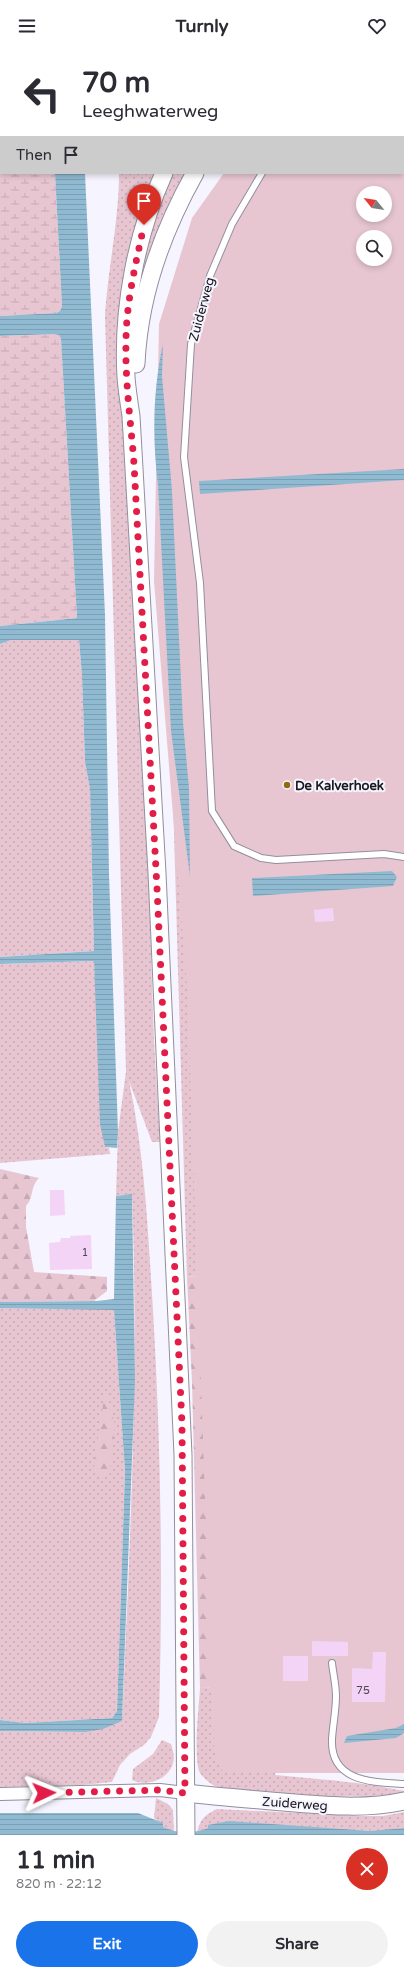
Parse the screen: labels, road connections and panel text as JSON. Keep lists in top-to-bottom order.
{
  "streets": {
    "main road": ["Zuiderweg"]
  },
  "places": ["De Kalverhoek"],
  "house_numbers": ["1", "75"],
  "north": "top left",
  "page": {
    "header": "Turnly",
    "turn": ["70 m", "Leeghwaterweg"],
    "then": "Then",
    "heading": ["11 min", "820 m · 22:12"],
    "buttons": ["Exit", "Share"]
  }
}
